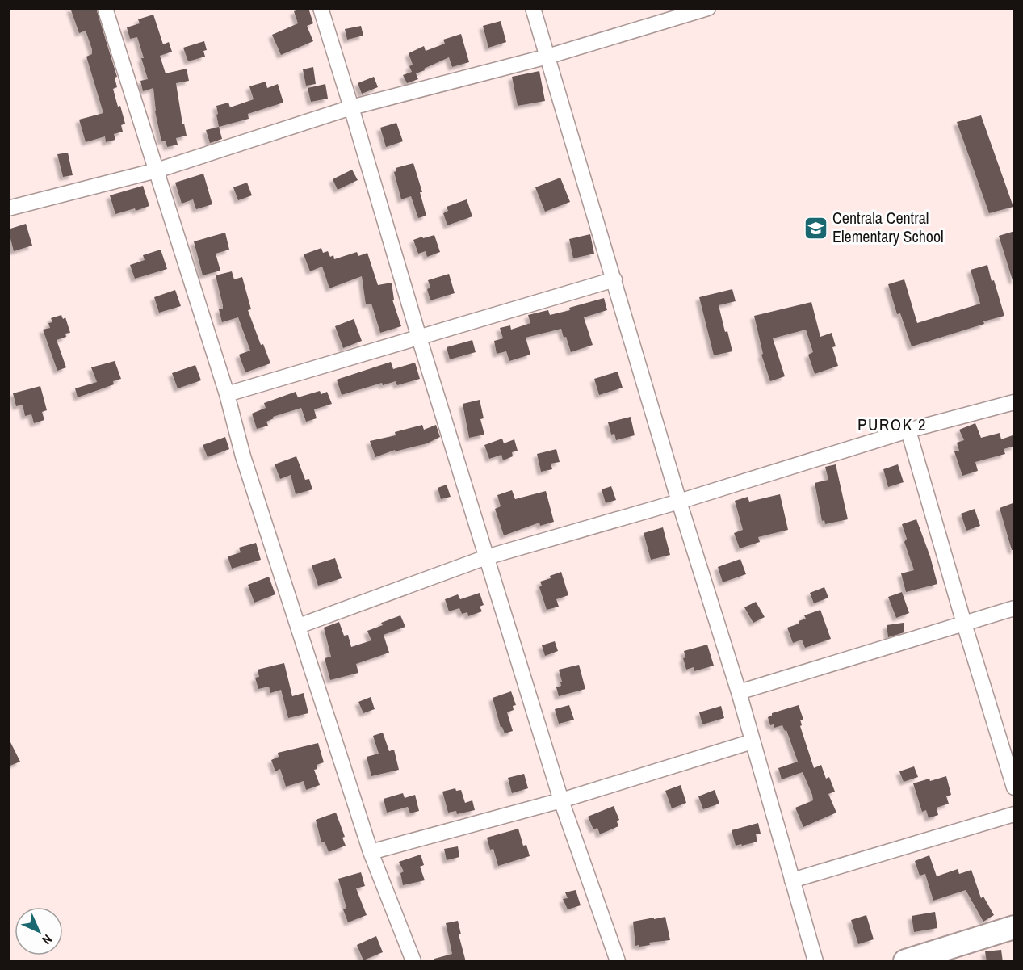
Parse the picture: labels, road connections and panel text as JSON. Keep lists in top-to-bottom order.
{
  "districts": ["PUROK 2"],
  "places": {
    "school or university": ["Centrala Central Elementary School"]
  },
  "north": "bottom right"
}
